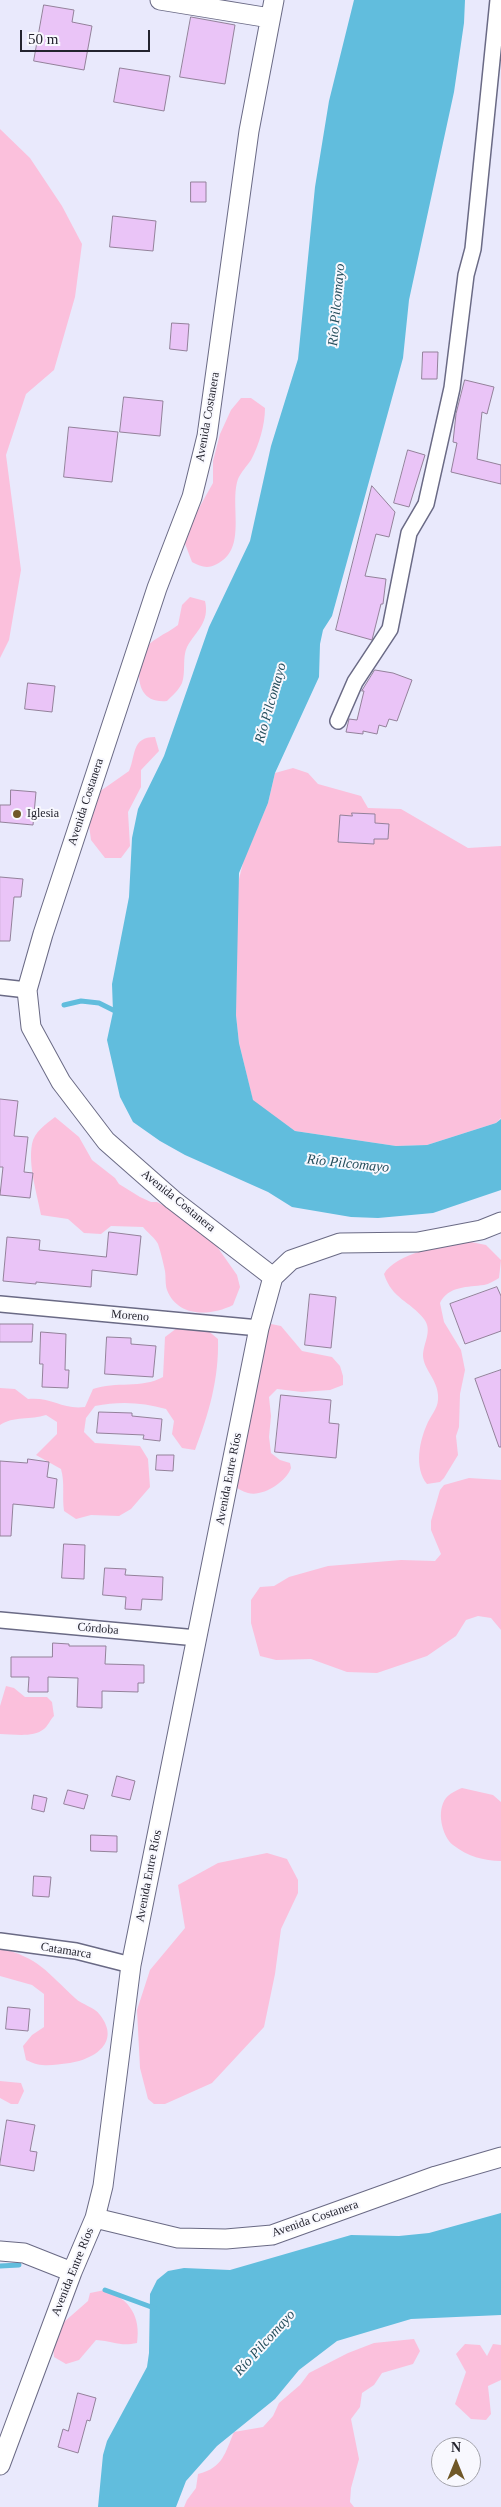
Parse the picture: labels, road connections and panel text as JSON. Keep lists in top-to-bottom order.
{
  "streets": {
    "street": [
      "Avenida Costanera",
      "Moreno",
      "Avenida Entre Ríos",
      "Córdoba",
      "Catamarca"
    ]
  },
  "crossings": [
    ["Avenida Costanera", "Avenida Entre Ríos"],
    ["Moreno", "Avenida Entre Ríos"],
    ["Avenida Entre Ríos", "Córdoba"],
    ["Avenida Entre Ríos", "Catamarca"]
  ],
  "water": ["Río Pilcomayo"],
  "places": ["Iglesia"],
  "scale_bar": "50 m",
  "north": "top"
}
